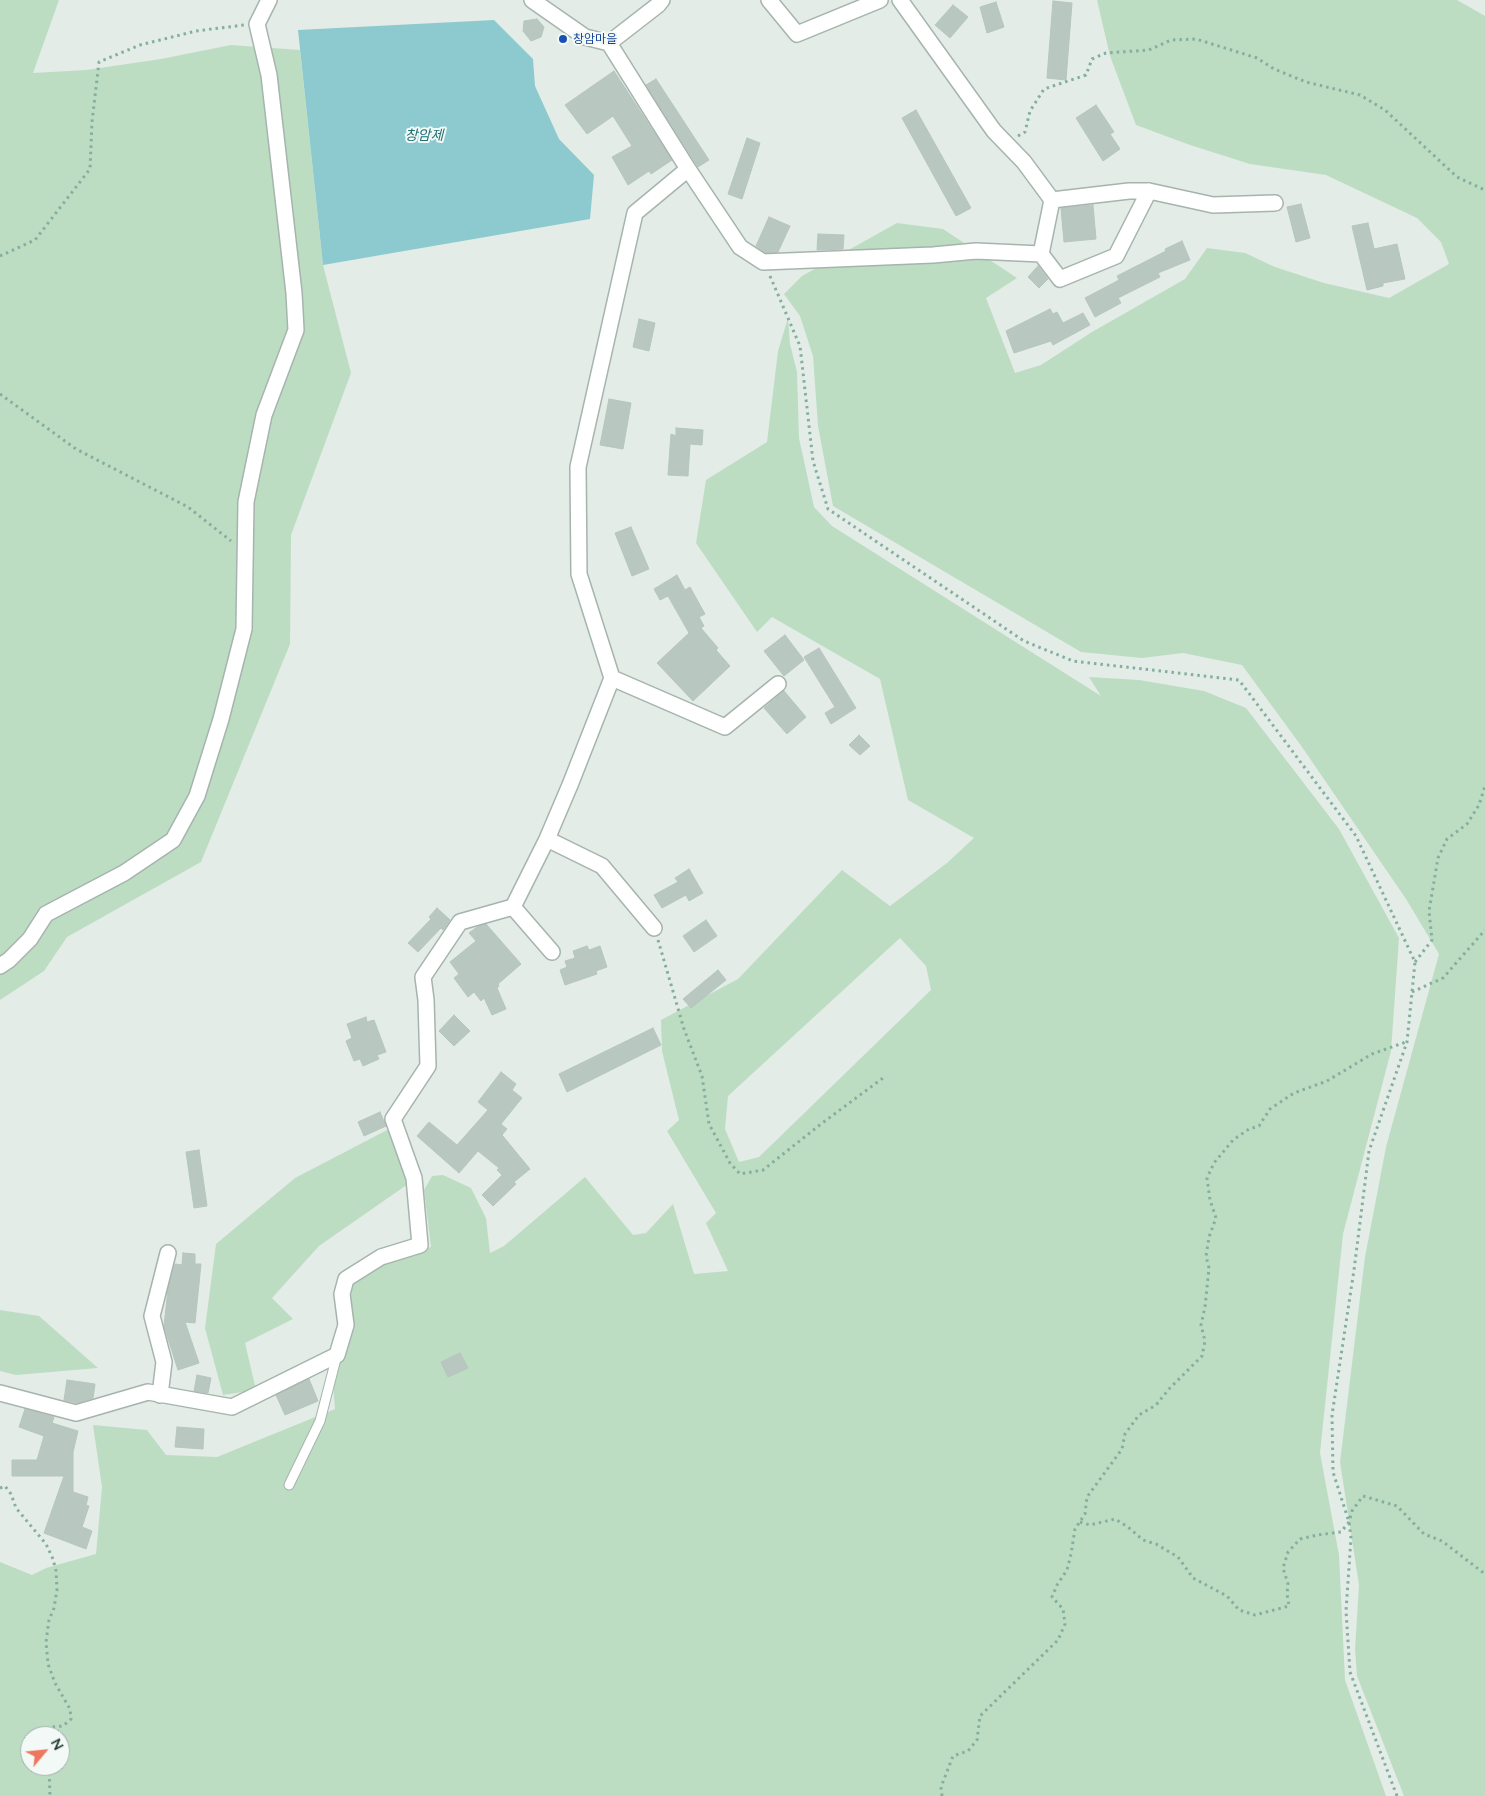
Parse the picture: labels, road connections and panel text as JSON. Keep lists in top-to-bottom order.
{
  "water": ["창암제"],
  "places": ["창암마을"],
  "north": "top right"
}
